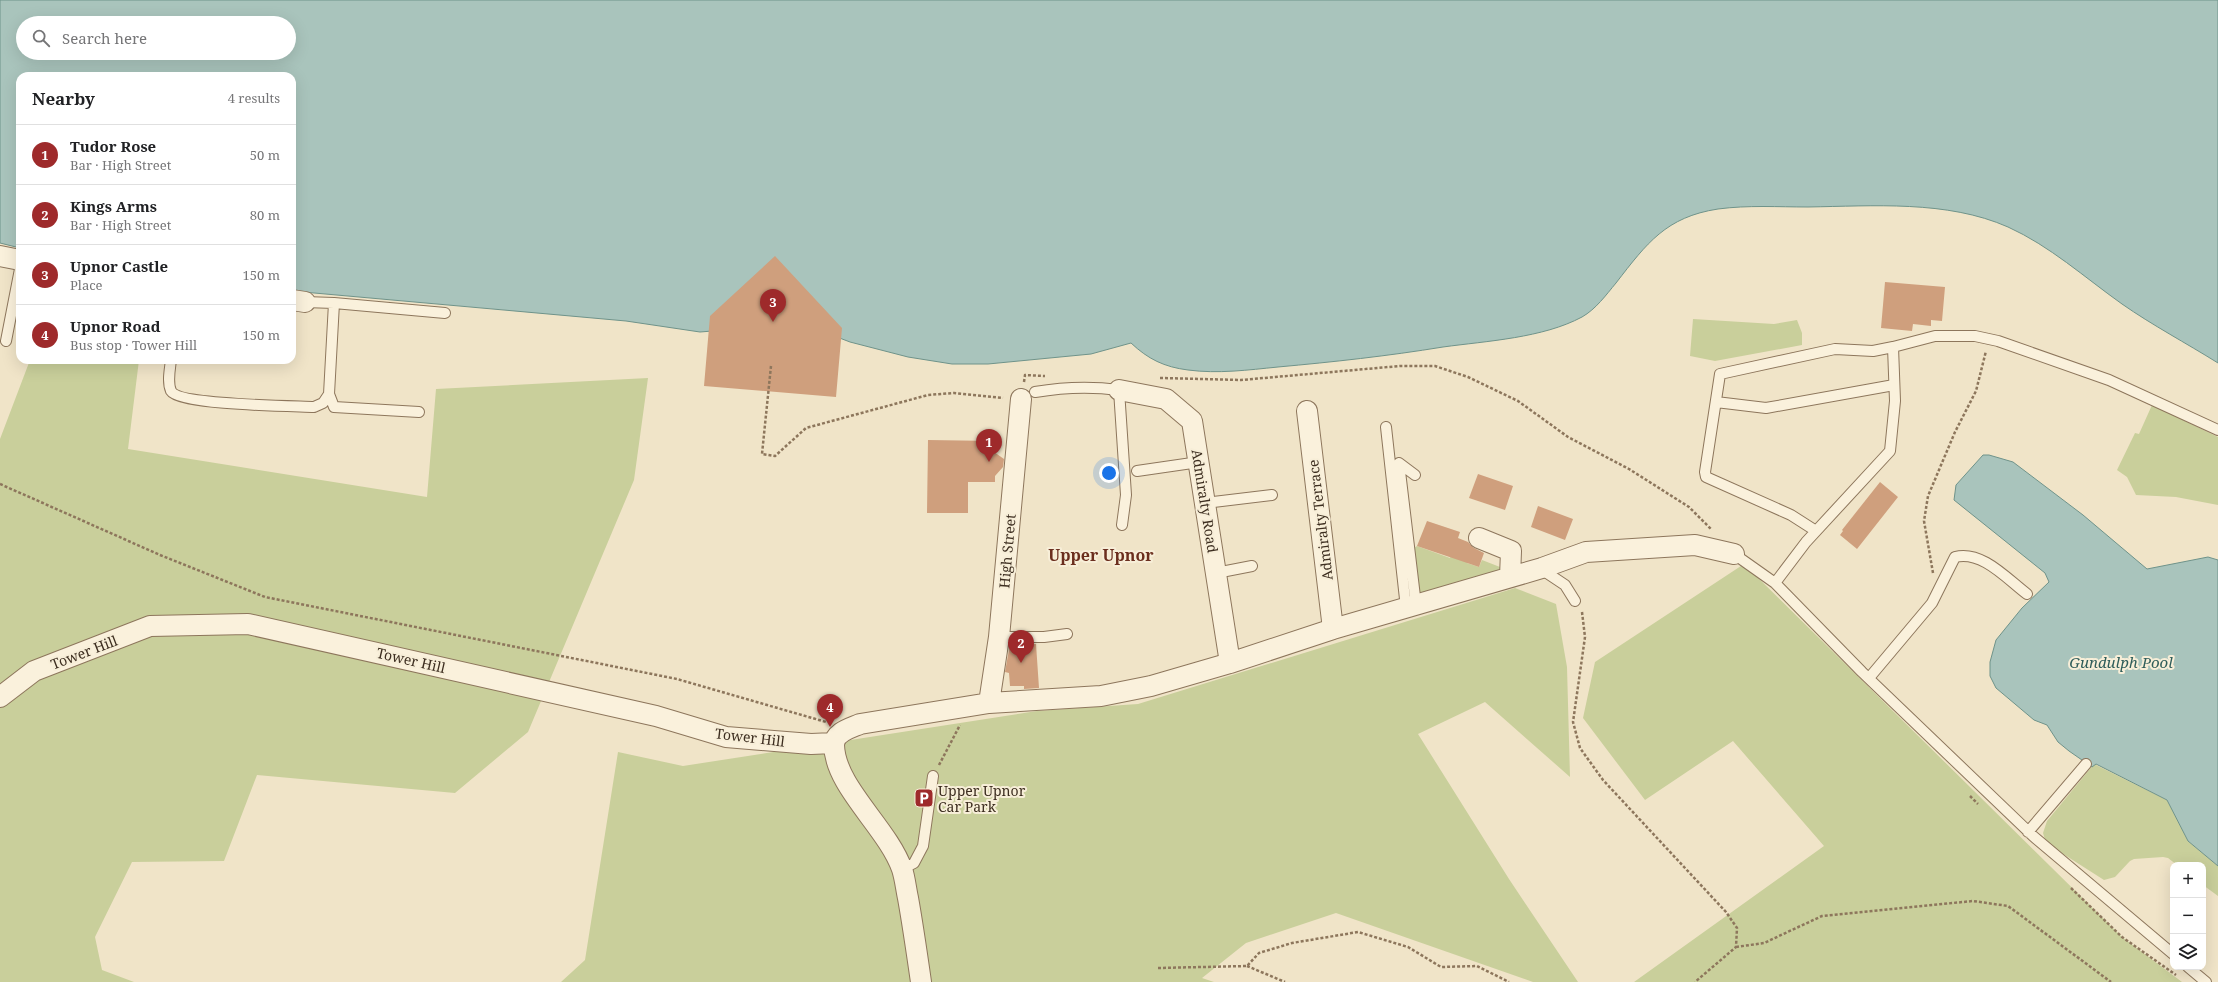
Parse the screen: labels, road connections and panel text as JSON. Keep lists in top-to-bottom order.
{
  "streets": {
    "street": [
      "Admiralty Road",
      "Admiralty Terrace",
      "High Street",
      "Tower Hill"
    ]
  },
  "districts": ["Upper Upnor"],
  "water": ["Gundulph Pool"],
  "places": {
    "parking": ["Upper Upnor Car Park"]
  },
  "page": {
    "search": "Search here",
    "heading": ["Nearby", "4 results"],
    "list": [
      {
        "mark": "1",
        "name": "Tudor Rose",
        "note": "Bar · High Street",
        "value": "50 m"
      },
      {
        "mark": "2",
        "name": "Kings Arms",
        "note": "Bar · High Street",
        "value": "80 m"
      },
      {
        "mark": "3",
        "name": "Upnor Castle",
        "note": "Place",
        "value": "150 m"
      },
      {
        "mark": "4",
        "name": "Upnor Road",
        "note": "Bus stop · Tower Hill",
        "value": "150 m"
      }
    ],
    "pins": [
      "3",
      "1",
      "2",
      "4"
    ],
    "map_buttons": ["+", "−"]
  }
}
